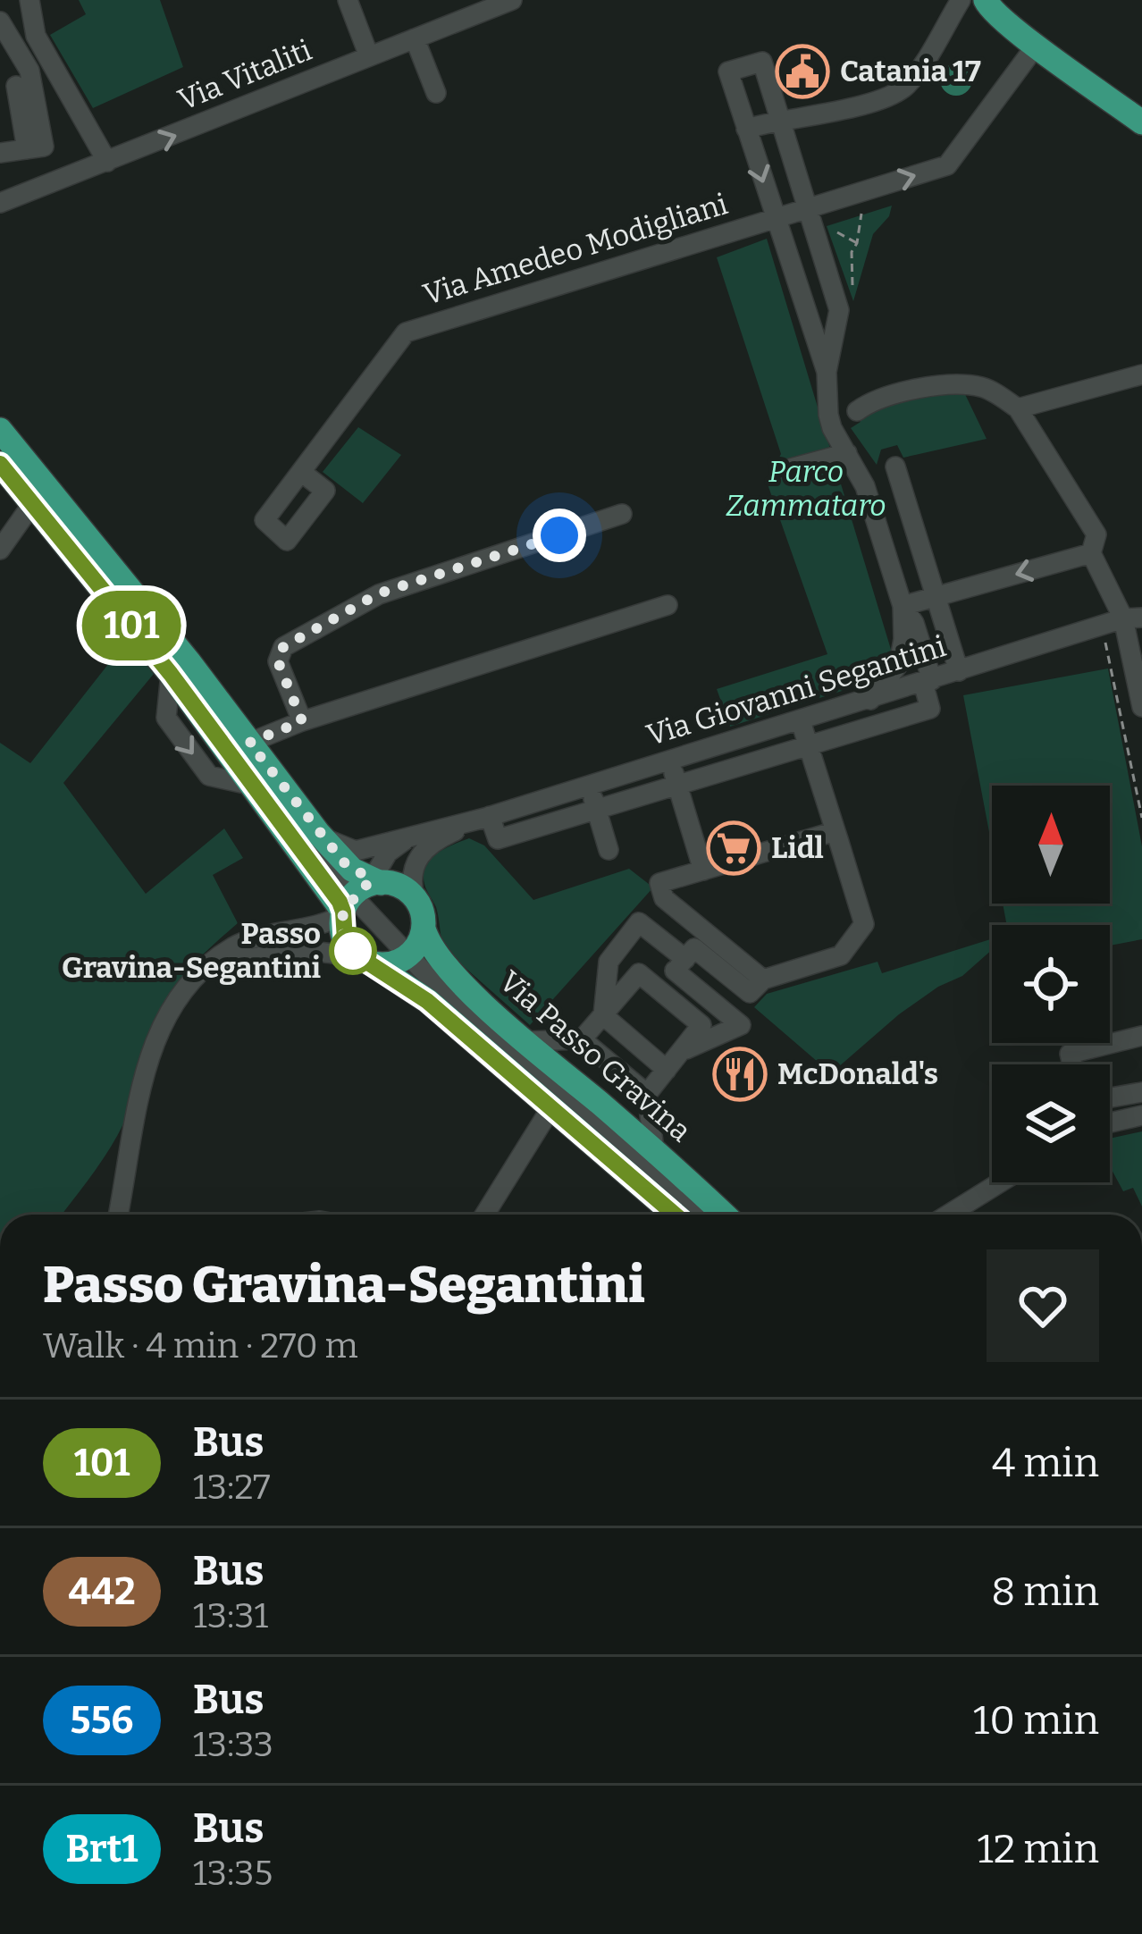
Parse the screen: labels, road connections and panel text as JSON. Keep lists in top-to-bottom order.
{
  "streets": {
    "main road": ["Via Passo Gravina"],
    "street": ["Via Vitaliti", "Via Amedeo Modigliani", "Via Giovanni Segantini"]
  },
  "crossings": [
    ["Via Giovanni Segantini", "Via Passo Gravina"]
  ],
  "one_way": ["Via Vitaliti"],
  "parks": ["Parco Zammataro"],
  "places": {
    "public building": ["Catania 17"],
    "supermarket": ["Lidl"],
    "other": ["Passo Gravina-Segantini"],
    "restaurant": ["McDonald's"]
  },
  "lines": ["bus line 101"],
  "north": "top",
  "page": {
    "on_map": "101",
    "heading": ["Passo Gravina-Segantini", "Walk · 4 min · 270 m"],
    "list": [
      {
        "mark": "101",
        "name": "Bus",
        "note": "13:27",
        "value": "4 min"
      },
      {
        "mark": "442",
        "name": "Bus",
        "note": "13:31",
        "value": "8 min"
      },
      {
        "mark": "556",
        "name": "Bus",
        "note": "13:33",
        "value": "10 min"
      },
      {
        "mark": "Brt1",
        "name": "Bus",
        "note": "13:35",
        "value": "12 min"
      }
    ]
  }
}
